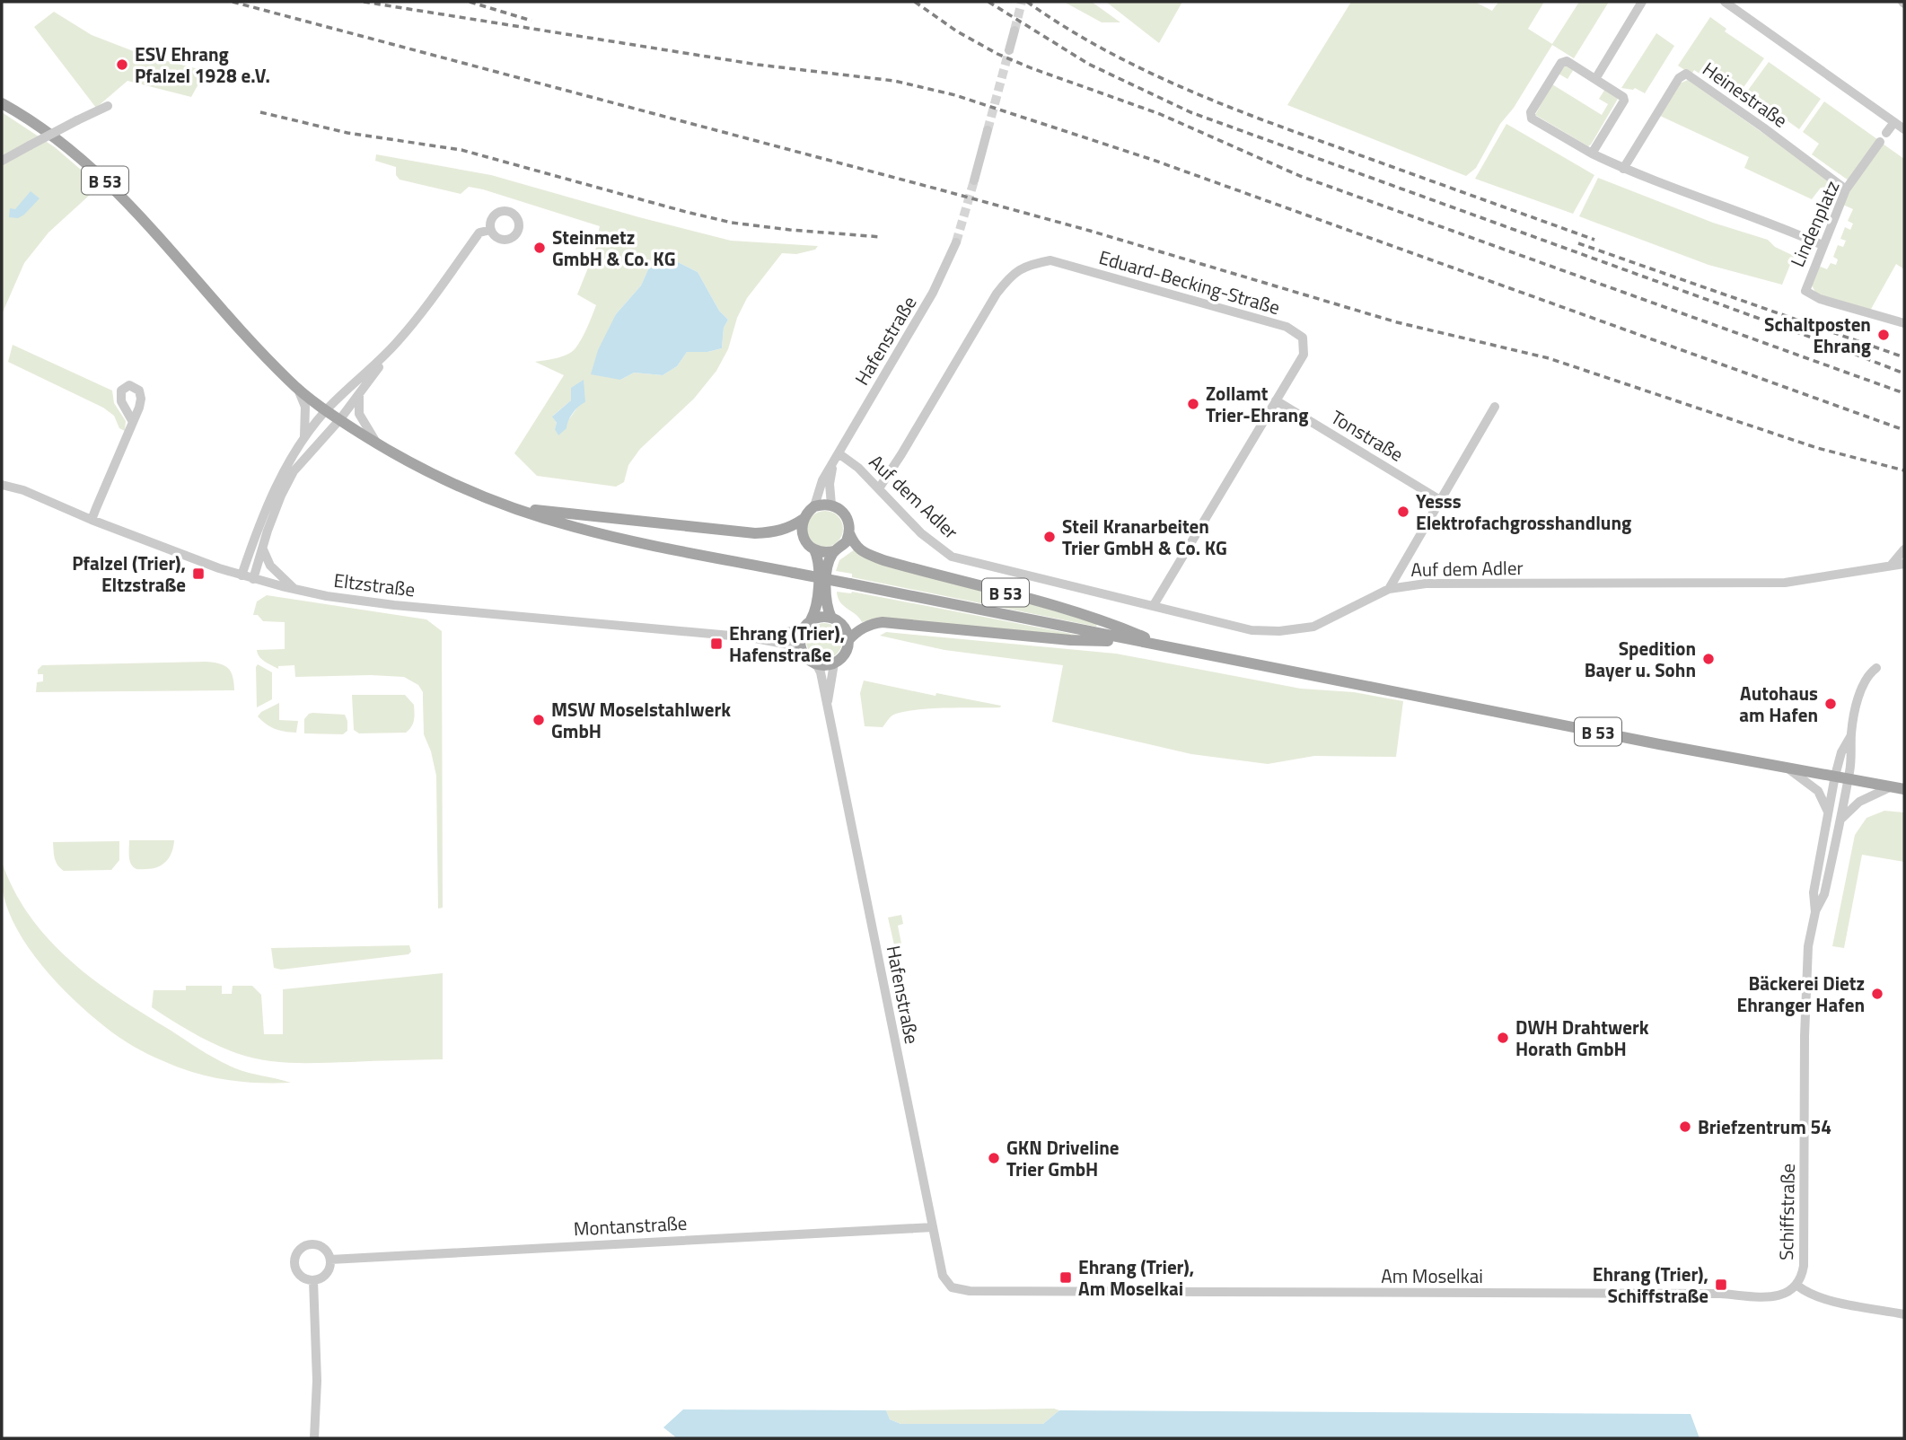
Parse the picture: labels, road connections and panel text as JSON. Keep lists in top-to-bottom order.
{
  "streets": {
    "main road": ["B 53"],
    "street": [
      "Heinestraße",
      "Lindenplatz",
      "Eduard-Becking-Straße",
      "Hafenstraße",
      "Tonstraße",
      "Auf dem Adler",
      "Eltzstraße",
      "Schiffstraße",
      "Montanstraße",
      "Am Moselkai"
    ]
  },
  "crossings": [
    ["Heinestraße", "Lindenplatz"],
    ["B 53", "Hafenstraße"],
    ["B 53", "Eltzstraße"],
    ["B 53", "Schiffstraße"],
    ["Eduard-Becking-Straße", "Tonstraße"],
    ["Eduard-Becking-Straße", "Auf dem Adler"],
    ["Hafenstraße", "Auf dem Adler"],
    ["Hafenstraße", "Eltzstraße"],
    ["Hafenstraße", "Montanstraße"],
    ["Hafenstraße", "Am Moselkai"],
    ["Schiffstraße", "Am Moselkai"]
  ],
  "places": {
    "other": [
      "ESV Ehrang Pfalzel 1928 e.V.",
      "Steinmetz GmbH & Co. KG",
      "Schaltposten Ehrang",
      "Zollamt Trier-Ehrang",
      "Yesss Elektrofachgrosshandlung",
      "Steil Kranarbeiten Trier GmbH & Co. KG",
      "Spedition Bayer u. Sohn",
      "Autohaus am Hafen",
      "MSW Moselstahlwerk GmbH",
      "Bäckerei Dietz Ehranger Hafen",
      "DWH Drahtwerk Horath GmbH",
      "Briefzentrum 54",
      "GKN Driveline Trier GmbH"
    ],
    "transit": [
      "Pfalzel (Trier), Eltzstraße",
      "Ehrang (Trier), Hafenstraße",
      "Ehrang (Trier), Am Moselkai",
      "Ehrang (Trier), Schiffstraße"
    ]
  }
}
